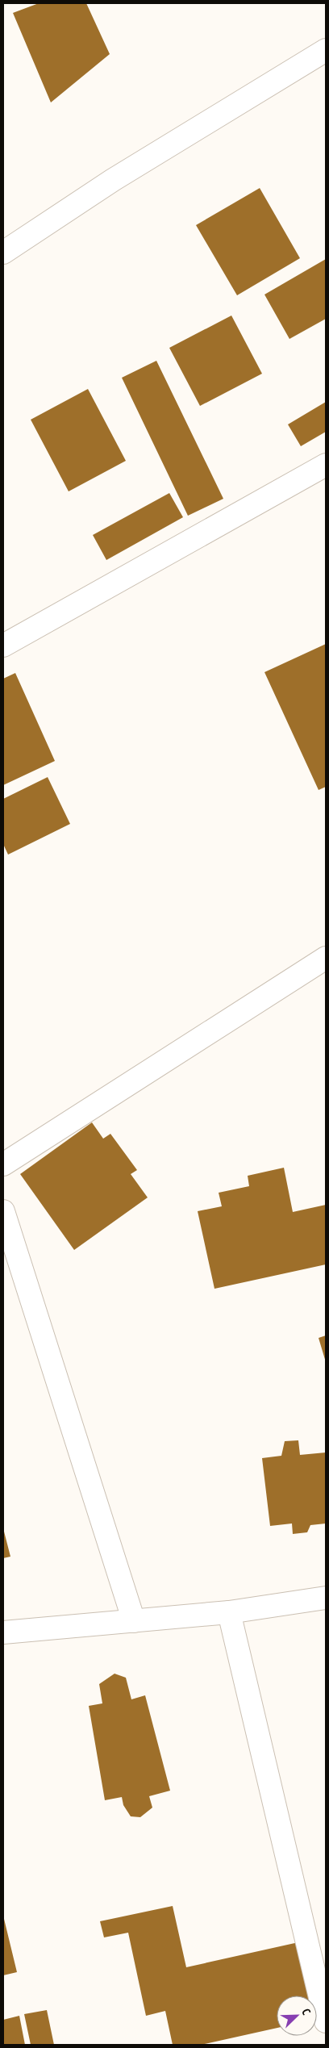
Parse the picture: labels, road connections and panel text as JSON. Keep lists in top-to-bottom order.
{
  "north": "top right"
}
